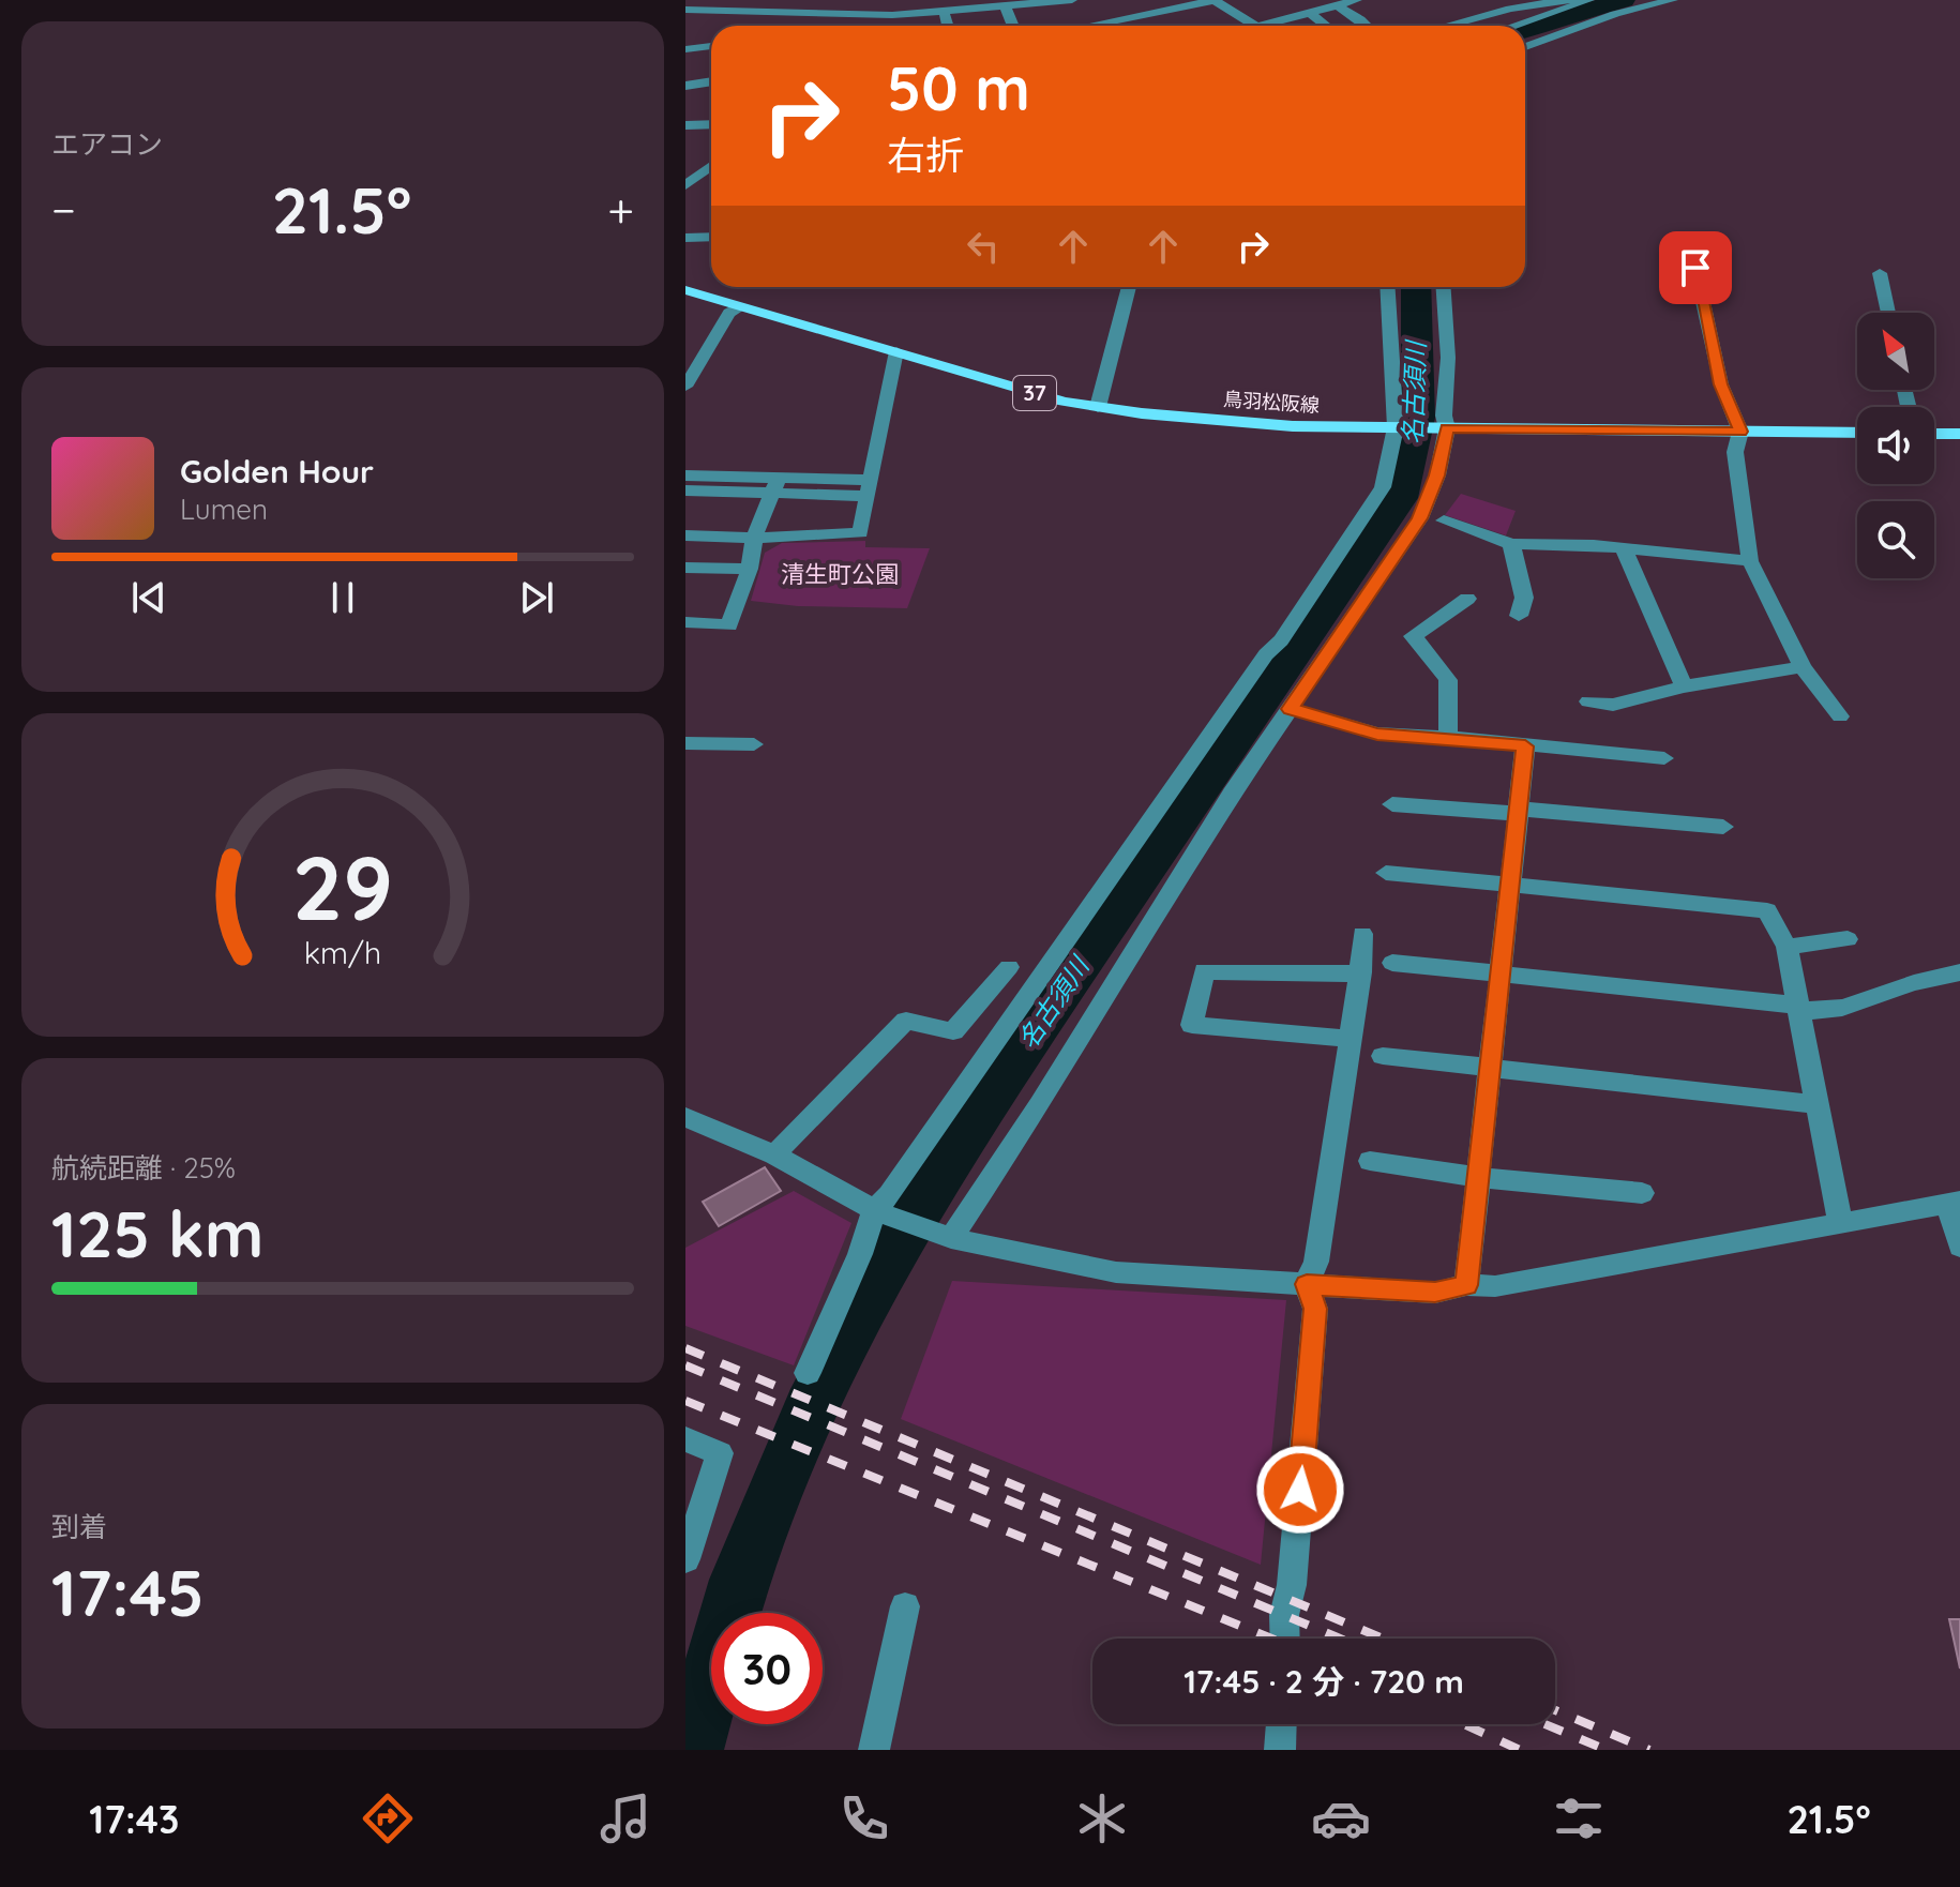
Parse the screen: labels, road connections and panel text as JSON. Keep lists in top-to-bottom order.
{
  "streets": {
    "main road": ["37", "鳥羽松阪線"]
  },
  "water": ["名古須川"],
  "parks": ["清生町公園"],
  "north": "top left",
  "page": {
    "tile": [
      "エアコン",
      ["航続距離 · 25%", "125 km"],
      ["到着", "17:45"]
    ],
    "turn": ["50 m", "右折"],
    "heat": ["−", "21.5°", "+"],
    "song": ["Golden Hour", "Lumen"],
    "limit": "30",
    "trip": "17:45 · 2 分 · 720 m",
    "tabs": ["17:43", "21.5°"],
    "gauge": ["29", "km/h"]
  }
}
